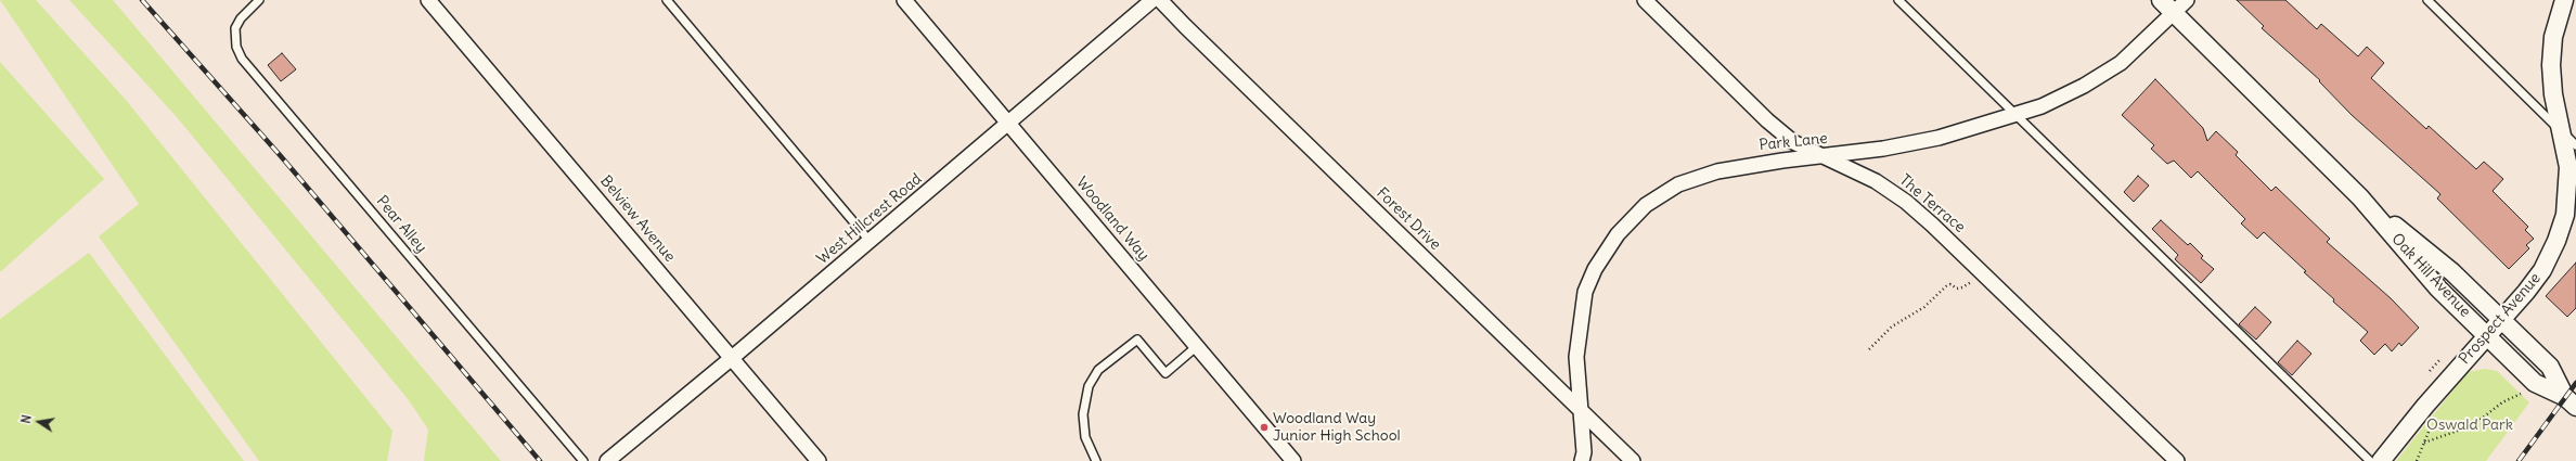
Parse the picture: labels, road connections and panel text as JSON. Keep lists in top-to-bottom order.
{
  "streets": {
    "street": [
      "Park Lane",
      "The Terrace",
      "Belview Avenue",
      "West Hillcrest Road",
      "Woodland Way",
      "Forest Drive",
      "Oak Hill Avenue",
      "Prospect Avenue"
    ],
    "lane": ["Pear Alley"]
  },
  "crossings": [
    ["Park Lane", "The Terrace"],
    ["Park Lane", "Forest Drive"],
    ["Park Lane", "Oak Hill Avenue"],
    ["Belview Avenue", "West Hillcrest Road"],
    ["West Hillcrest Road", "Woodland Way"],
    ["Oak Hill Avenue", "Prospect Avenue"]
  ],
  "parks": ["Oswald Park"],
  "places": ["Woodland Way Junior High School"],
  "north": "left"
}
